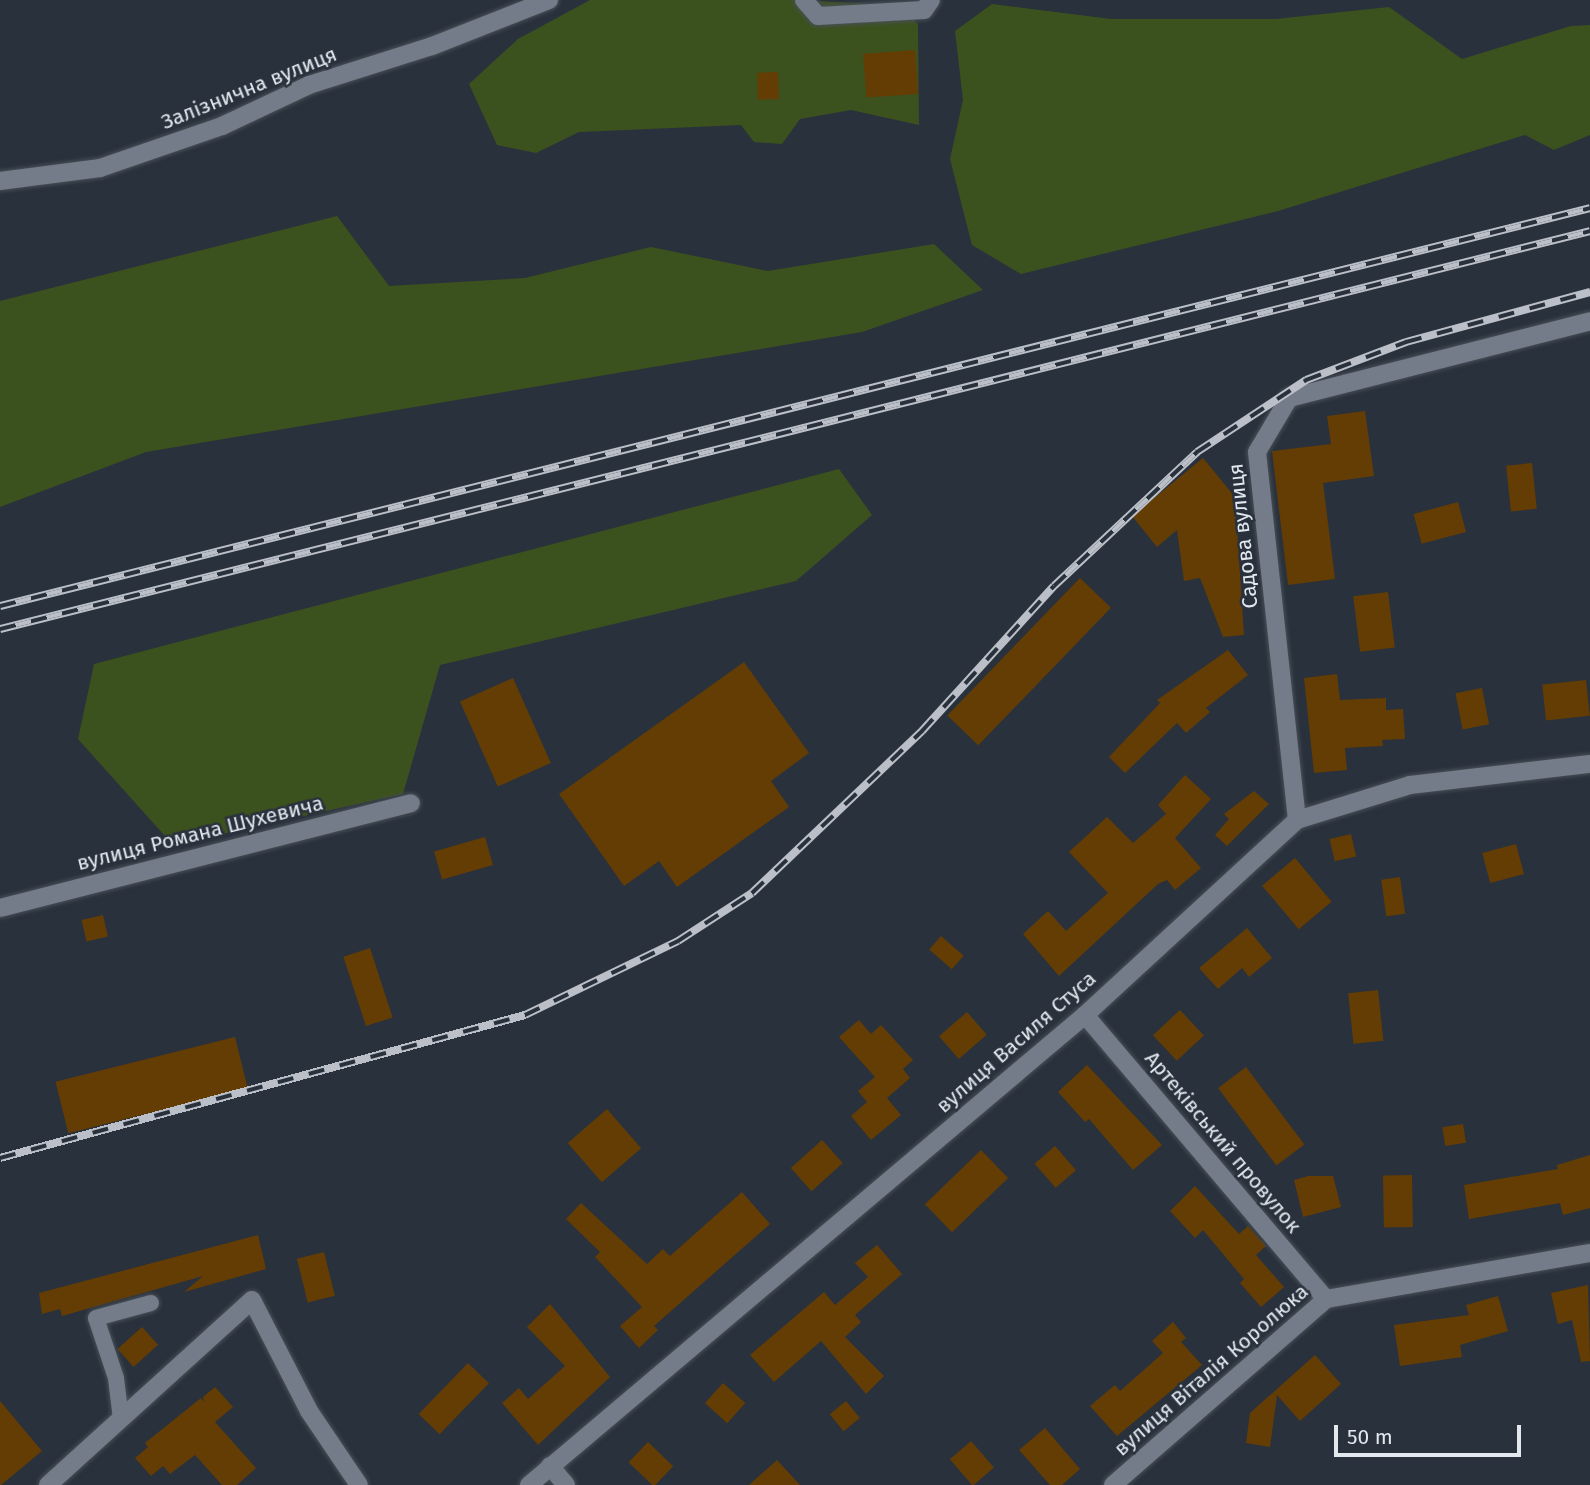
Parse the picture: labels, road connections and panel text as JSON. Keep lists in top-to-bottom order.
{
  "streets": {
    "street": [
      "Залізнична вулиця",
      "Садова вулиця",
      "вулиця Романа Шухевича",
      "вулиця Василя Стуса",
      "Артеківський провулок",
      "вулиця Віталія Королюка"
    ]
  },
  "crossings": [
    ["Садова вулиця", "вулиця Василя Стуса"],
    ["вулиця Василя Стуса", "Артеківський провулок"],
    ["Артеківський провулок", "вулиця Віталія Королюка"]
  ],
  "scale_bar": "50 m"
}
